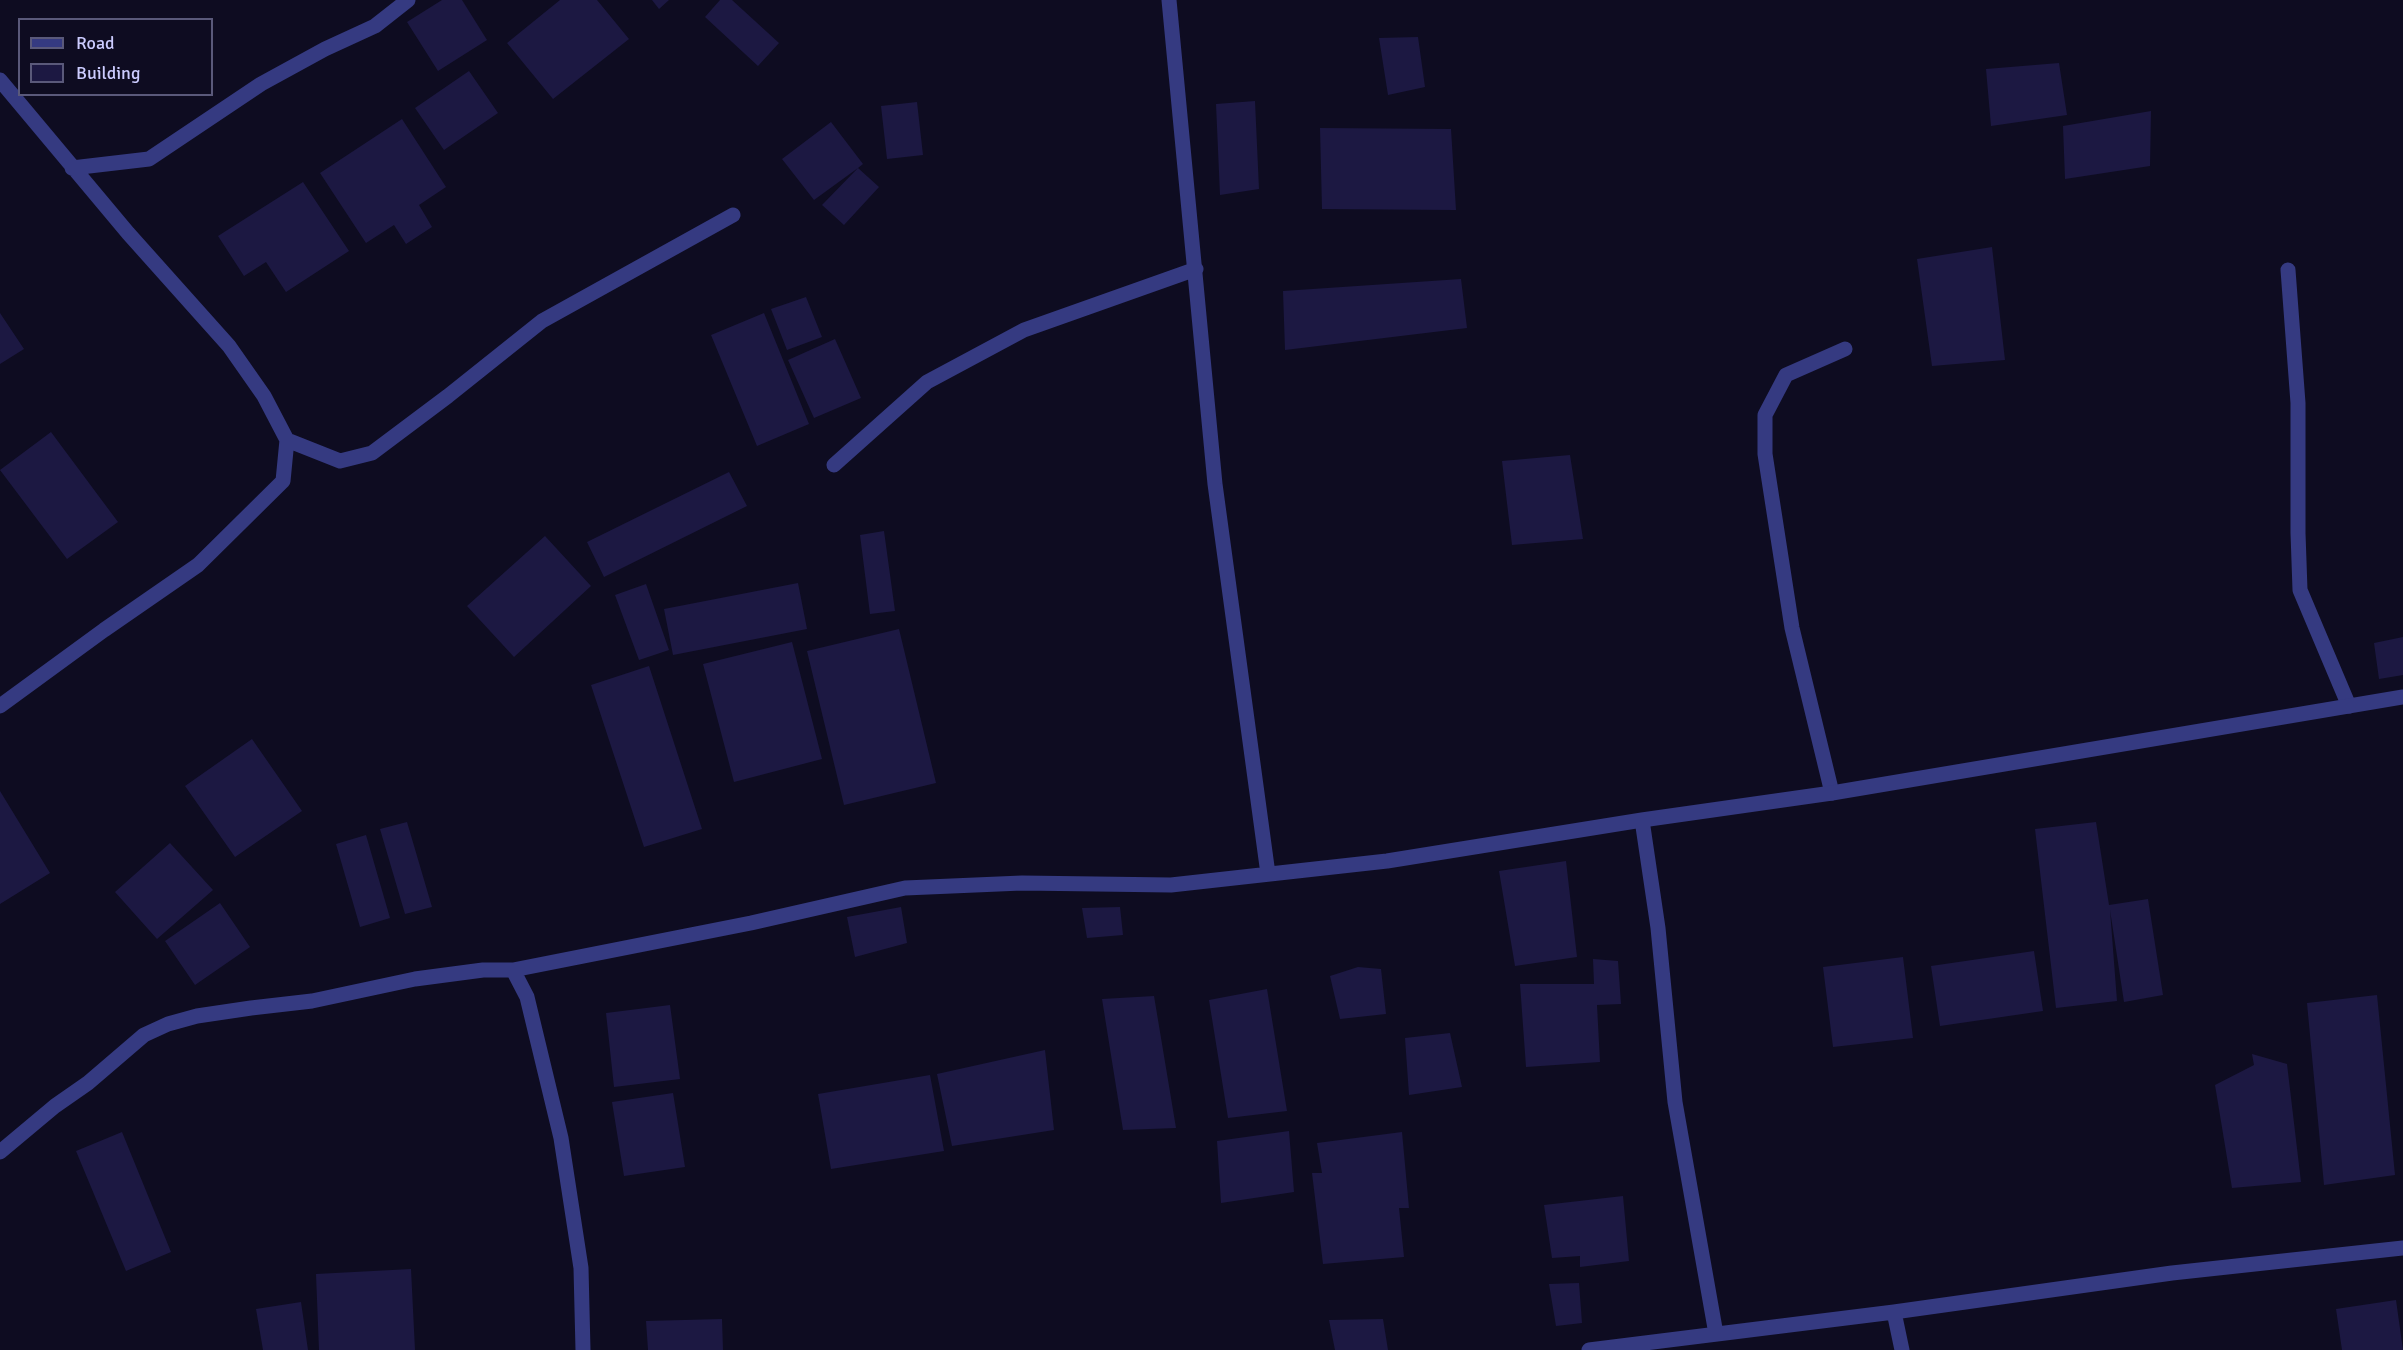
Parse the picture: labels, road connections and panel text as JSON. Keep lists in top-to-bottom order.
{
  "legend": ["Road", "Building"]
}
